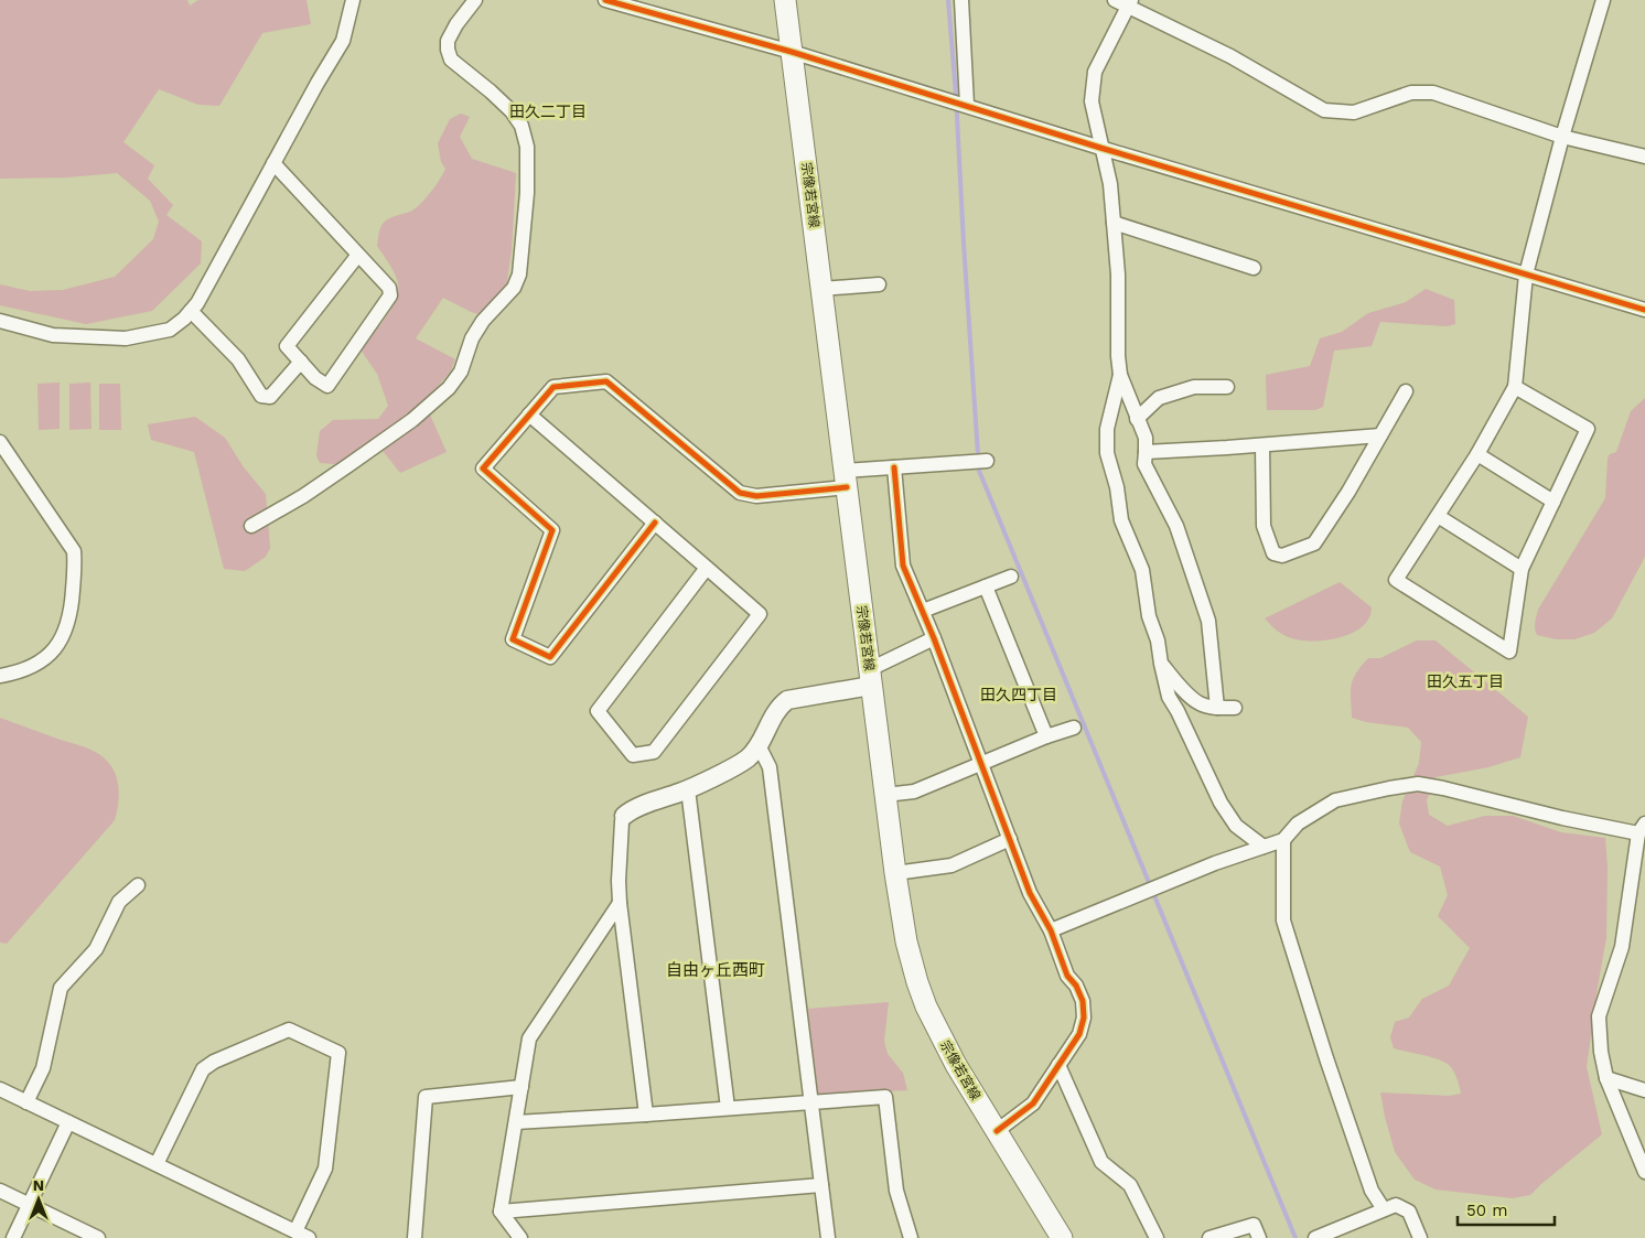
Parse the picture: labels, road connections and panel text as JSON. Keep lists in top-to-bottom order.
{
  "streets": {
    "main road": ["宗像若宮線"]
  },
  "districts": [
    "田久二丁目",
    "田久五丁目",
    "田久四丁目",
    "自由ヶ丘西町"
  ],
  "scale_bar": "50 m",
  "north": "top"
}
